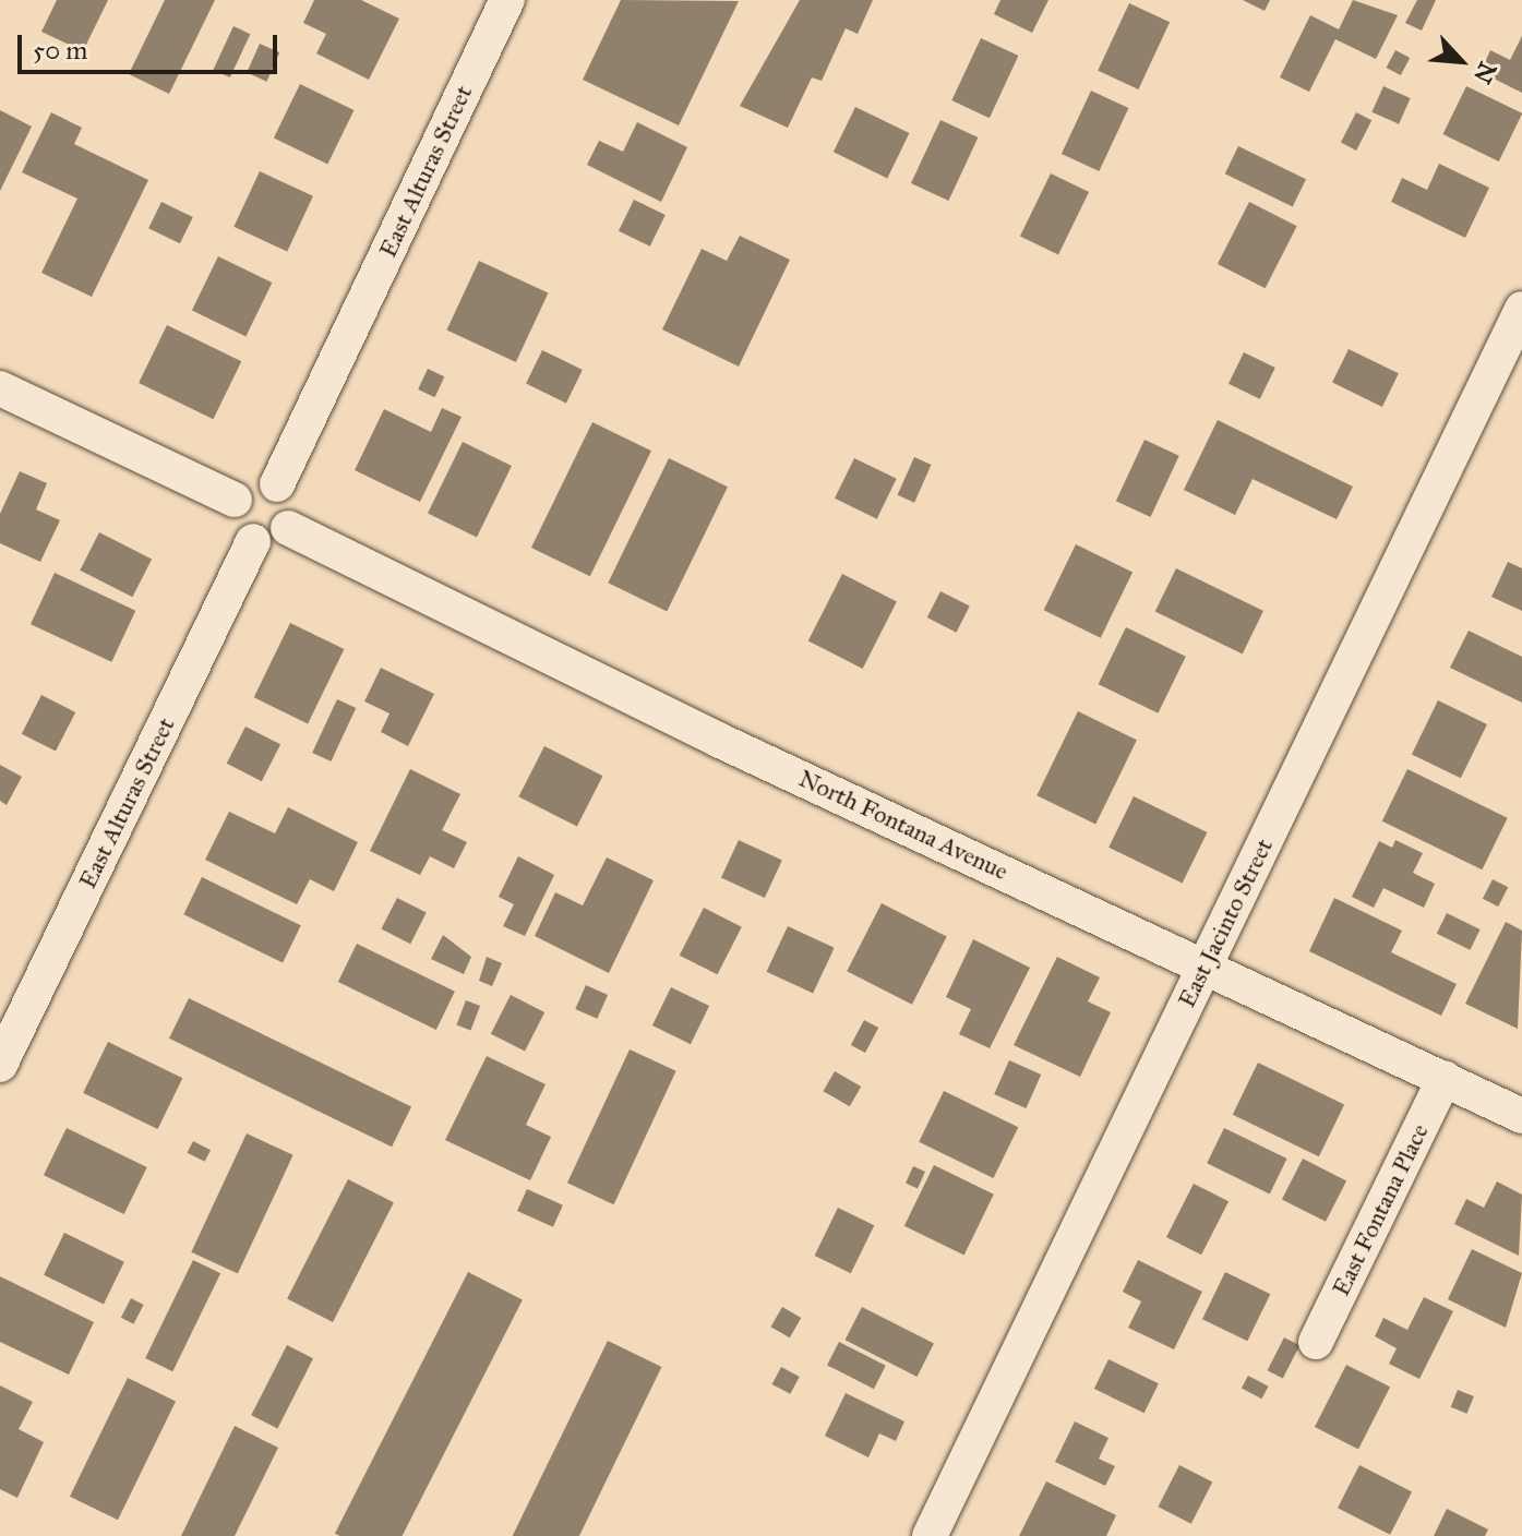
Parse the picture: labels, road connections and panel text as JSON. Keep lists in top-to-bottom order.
{
  "streets": {
    "street": [
      "East Alturas Street",
      "North Fontana Avenue",
      "East Jacinto Street",
      "East Fontana Place"
    ]
  },
  "crossings": [
    ["East Alturas Street", "North Fontana Avenue"],
    ["North Fontana Avenue", "East Jacinto Street"],
    ["North Fontana Avenue", "East Fontana Place"]
  ],
  "scale_bar": "50 m",
  "north": "bottom right"
}
